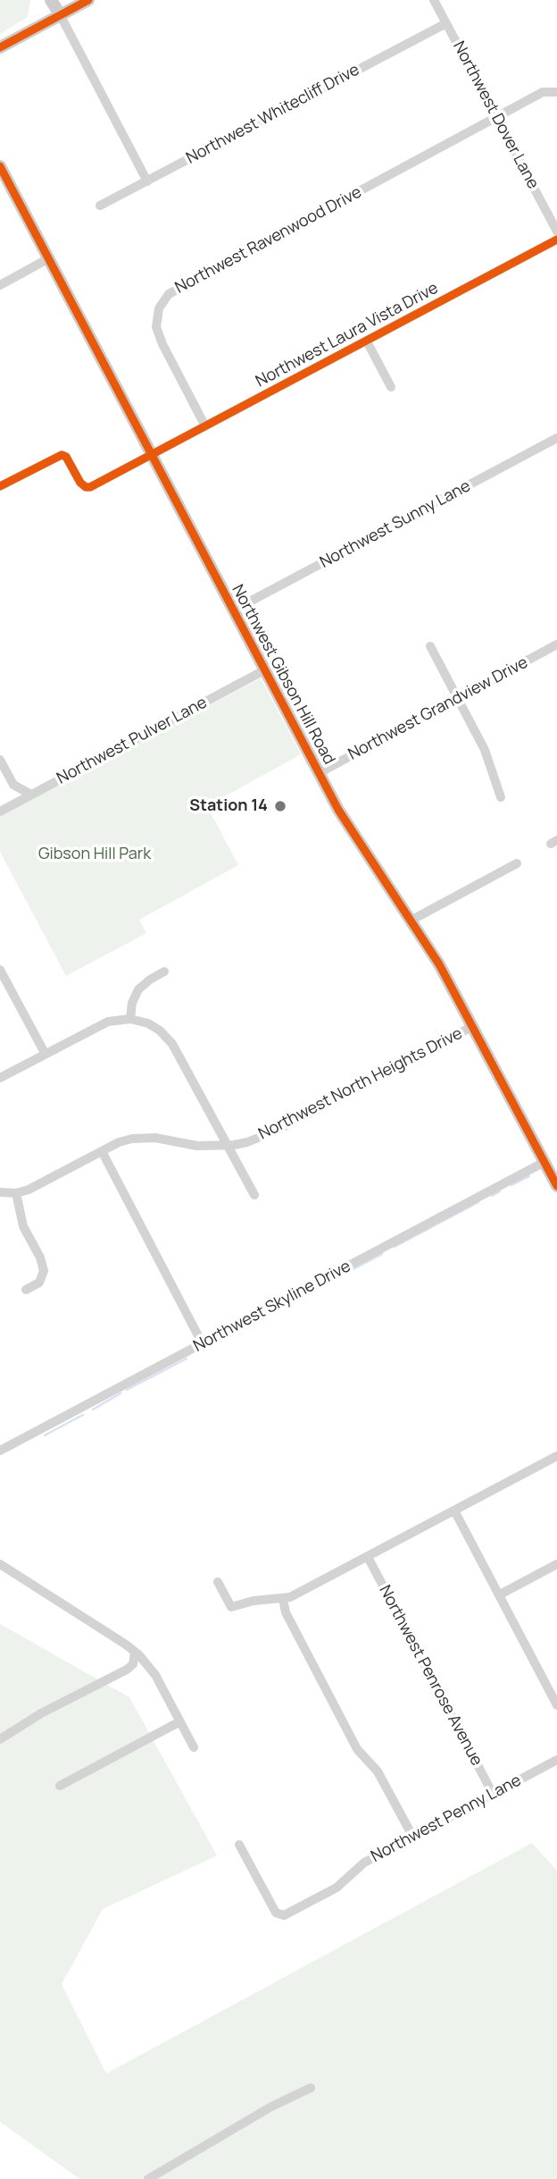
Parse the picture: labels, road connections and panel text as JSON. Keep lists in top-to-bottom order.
{
  "streets": {
    "main road": ["Northwest Gibson Hill Road"],
    "street": [
      "Northwest Whitecliff Drive",
      "Northwest Dover Lane",
      "Northwest Ravenwood Drive",
      "Northwest Laura Vista Drive",
      "Northwest Sunny Lane",
      "Northwest Grandview Drive",
      "Northwest Pulver Lane",
      "Northwest North Heights Drive",
      "Northwest Skyline Drive",
      "Northwest Penrose Avenue",
      "Northwest Penny Lane"
    ]
  },
  "crossings": [
    ["Northwest Whitecliff Drive", "Northwest Dover Lane"],
    ["Northwest Dover Lane", "Northwest Ravenwood Drive"],
    ["Northwest Ravenwood Drive", "Northwest Laura Vista Drive"],
    ["Northwest Laura Vista Drive", "Northwest Gibson Hill Road"],
    ["Northwest Sunny Lane", "Northwest Gibson Hill Road"],
    ["Northwest Gibson Hill Road", "Northwest Grandview Drive"],
    ["Northwest Gibson Hill Road", "Northwest Pulver Lane"],
    ["Northwest Gibson Hill Road", "Northwest North Heights Drive"],
    ["Northwest Gibson Hill Road", "Northwest Skyline Drive"],
    ["Northwest Penrose Avenue", "Northwest Penny Lane"]
  ],
  "parks": ["Gibson Hill Park"],
  "places": ["Station 14"]
}
